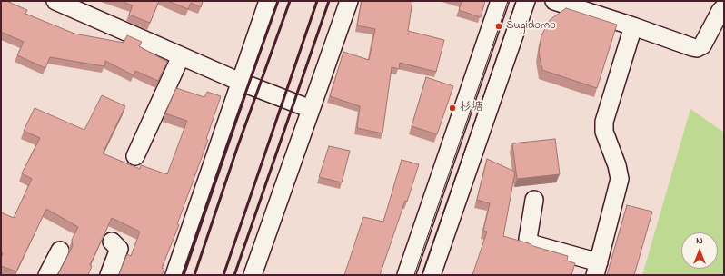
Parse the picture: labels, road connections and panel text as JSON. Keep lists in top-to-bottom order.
{
  "places": ["Sugidomo", "杉塘"],
  "north": "top"
}
